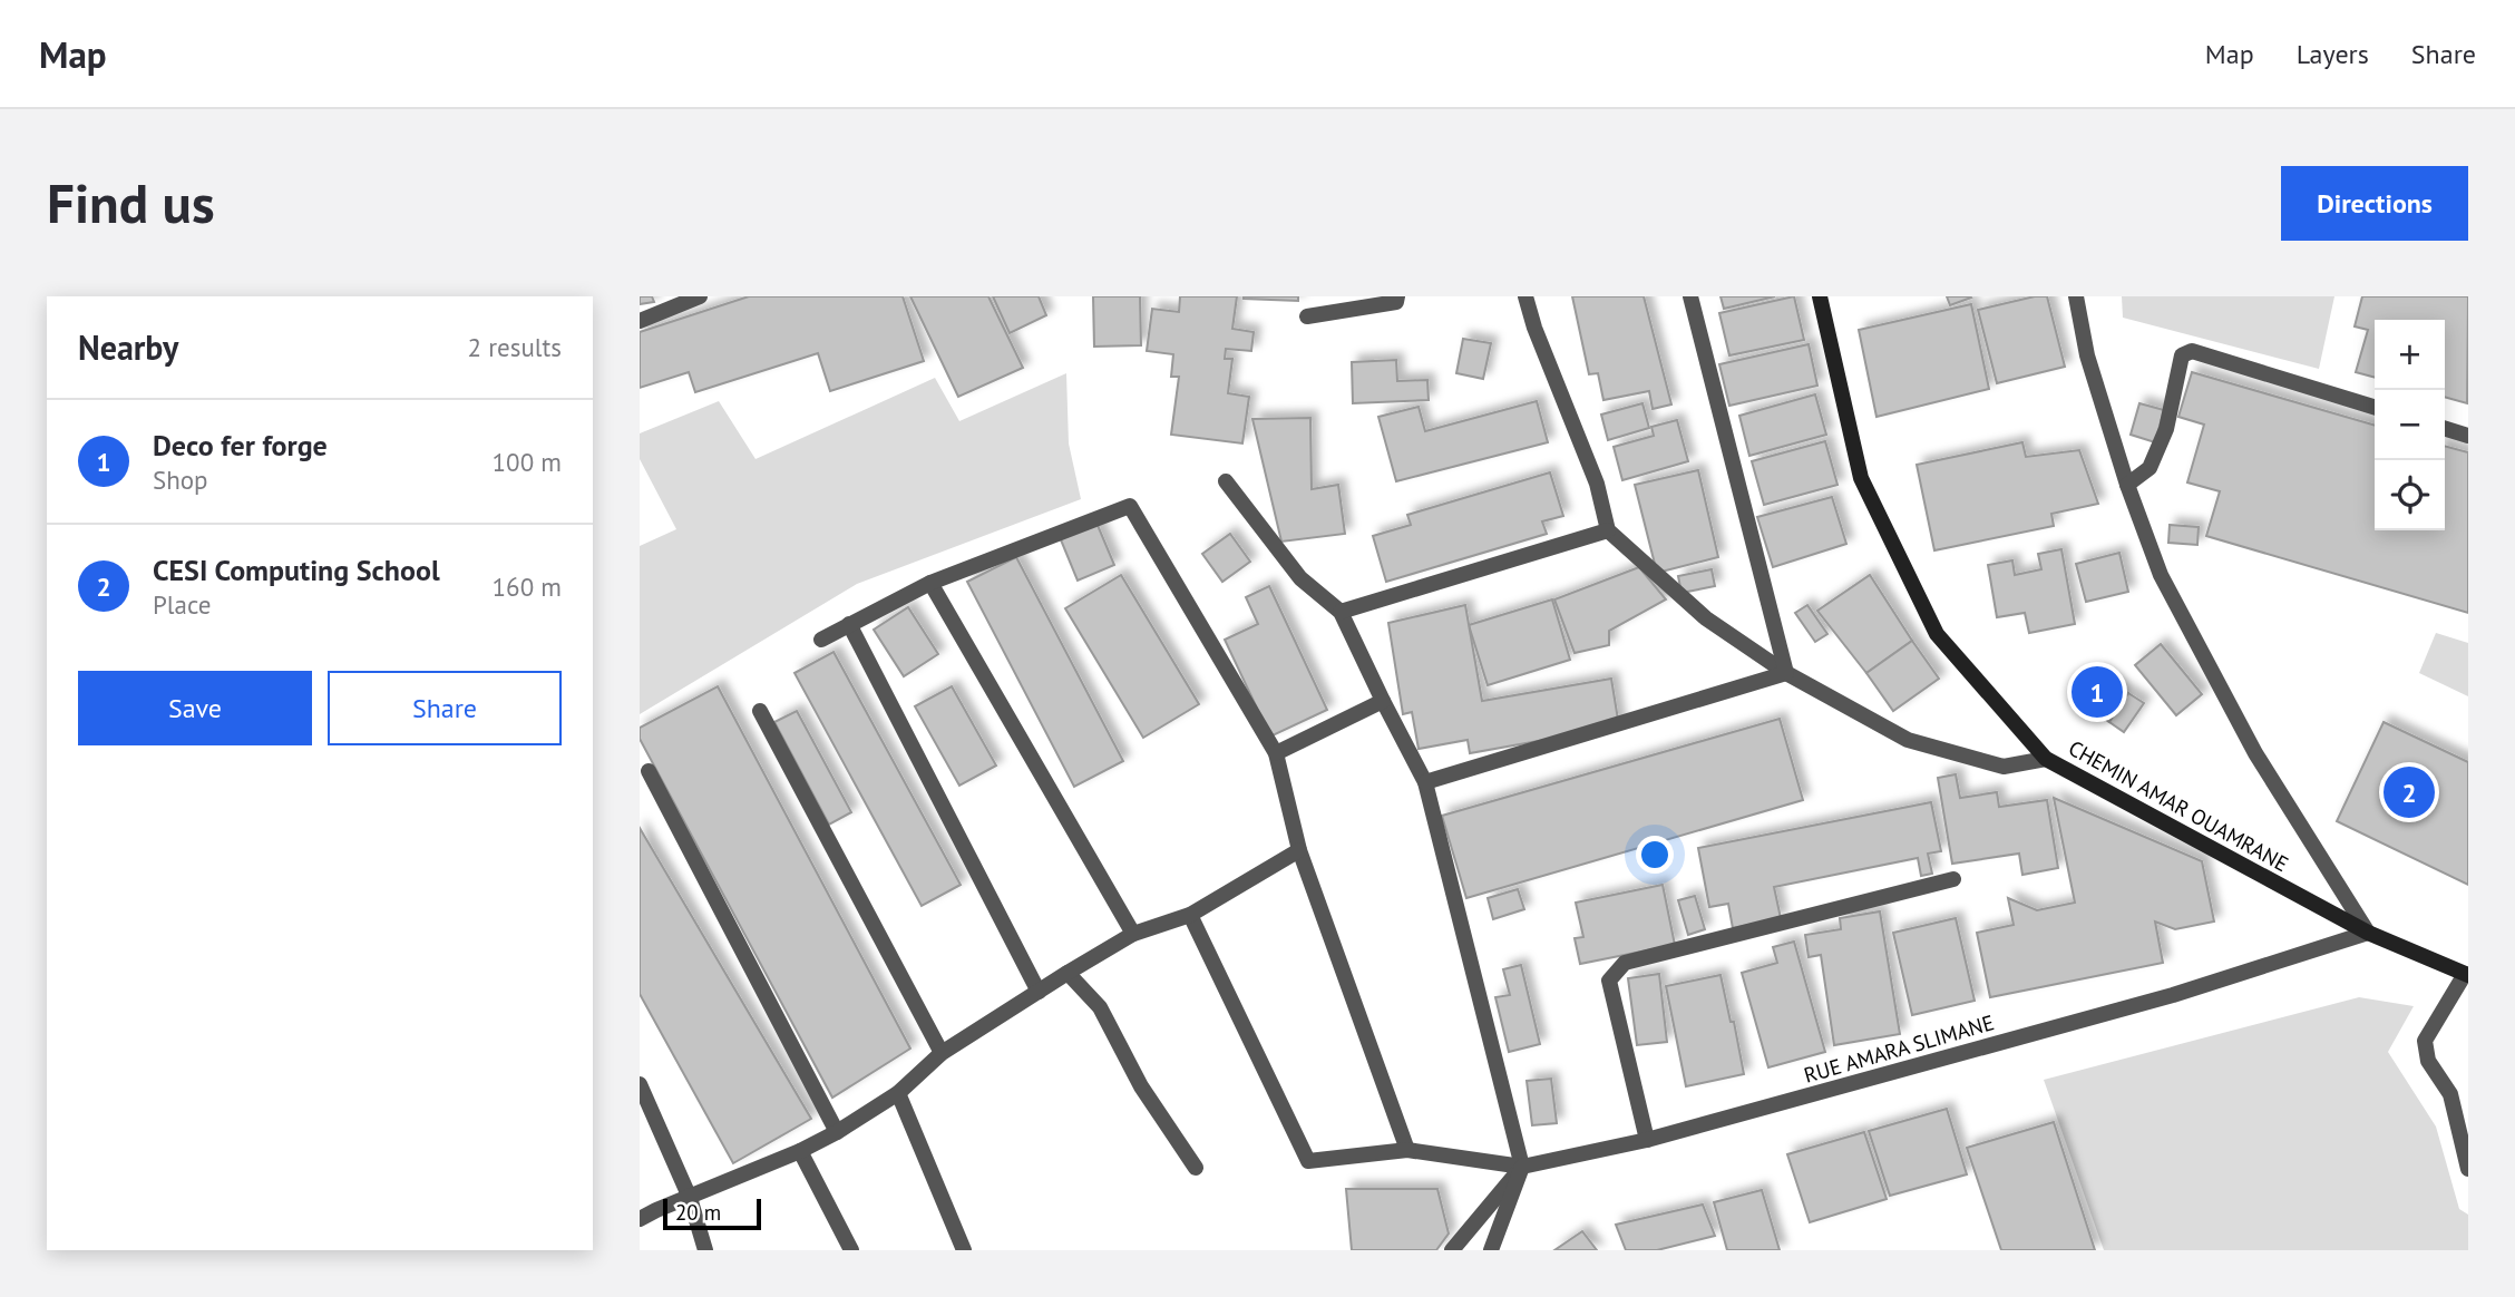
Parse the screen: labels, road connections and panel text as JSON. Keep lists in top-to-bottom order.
{
  "streets": {
    "main road": ["CHEMIN AMAR OUAMRANE"],
    "street": ["RUE AMARA SLIMANE"]
  },
  "crossings": [
    ["CHEMIN AMAR OUAMRANE", "RUE AMARA SLIMANE"]
  ],
  "scale_bar": "20 m",
  "page": {
    "header": "Map",
    "nav": ["Map", "Layers", "Share"],
    "buttons": [
      "Directions",
      ["Save", "Share"]
    ],
    "title": "Find us",
    "heading": ["Nearby", "2 results"],
    "map_buttons": ["+", "−"],
    "list": [
      {
        "mark": "1",
        "name": "Deco fer forge",
        "note": "Shop",
        "value": "100 m"
      },
      {
        "mark": "2",
        "name": "CESI Computing School",
        "note": "Place",
        "value": "160 m"
      }
    ],
    "pins": ["1", "2"],
    "scale": "20 m"
  }
}
